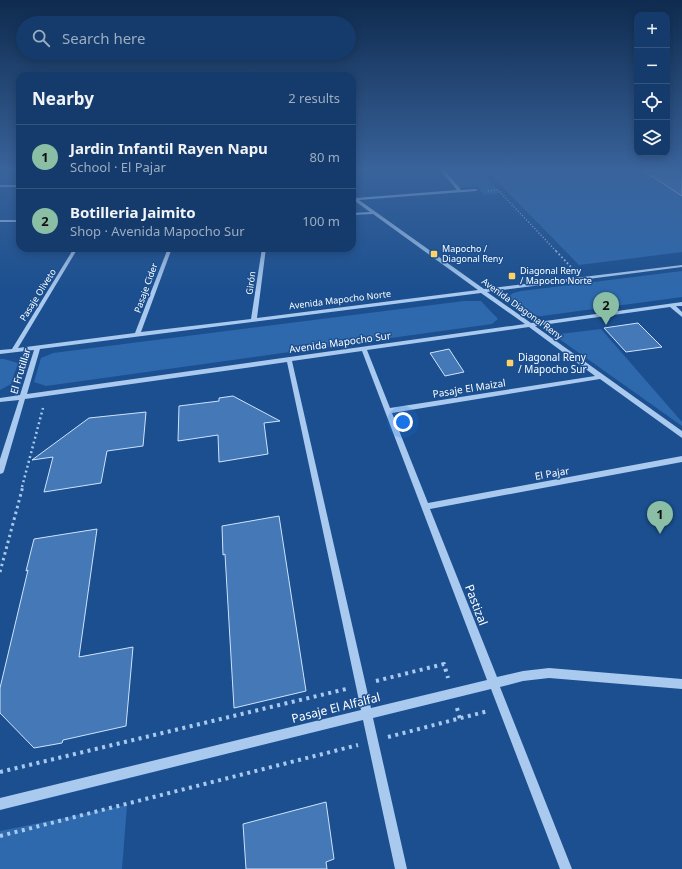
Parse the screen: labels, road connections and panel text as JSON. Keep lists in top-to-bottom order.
{
  "streets": {
    "street": [
      "Girón",
      "Pasaje Cider",
      "Pasaje Oliveto",
      "Avenida Mapocho Norte",
      "Avenida Diagonal Reny",
      "Avenida Mapocho Sur",
      "El Frutillar",
      "Pasaje El Maizal",
      "El Pajar",
      "Pastizal",
      "Pasaje El Alfalfal"
    ]
  },
  "crossings": [
    ["Girón", "Avenida Mapocho Norte"],
    ["Pasaje Cider", "Avenida Mapocho Norte"],
    ["Pasaje Oliveto", "Avenida Mapocho Norte"],
    ["Avenida Mapocho Norte", "Avenida Diagonal Reny"],
    ["Avenida Mapocho Norte", "El Frutillar"],
    ["Avenida Diagonal Reny", "Avenida Mapocho Sur"],
    ["Avenida Diagonal Reny", "Pasaje El Maizal"],
    ["Avenida Mapocho Sur", "El Frutillar"],
    ["Avenida Mapocho Sur", "Pastizal"],
    ["Pasaje El Maizal", "Pastizal"],
    ["El Pajar", "Pastizal"],
    ["Pastizal", "Pasaje El Alfalfal"]
  ],
  "places": {
    "transit": ["Mapocho / Diagonal Reny", "Diagonal Reny / Mapocho Norte", "Diagonal Reny / Mapocho Sur"]
  },
  "page": {
    "map_buttons": ["+", "−"],
    "search": "Search here",
    "heading": ["Nearby", "2 results"],
    "list": [
      {
        "mark": "1",
        "name": "Jardin Infantil Rayen Napu",
        "note": "School · El Pajar",
        "value": "80 m"
      },
      {
        "mark": "2",
        "name": "Botilleria Jaimito",
        "note": "Shop · Avenida Mapocho Sur",
        "value": "100 m"
      }
    ],
    "pins": ["2", "1"]
  }
}
